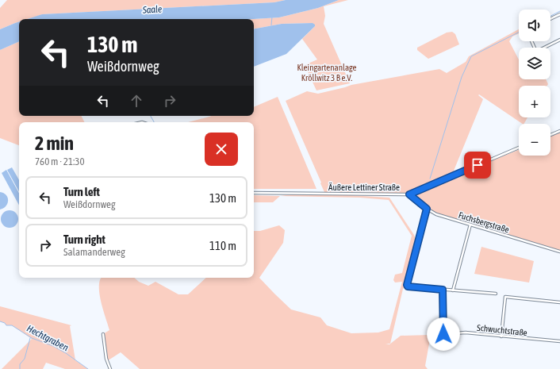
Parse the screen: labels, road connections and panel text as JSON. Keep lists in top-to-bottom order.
{
  "streets": {
    "street": ["Äußere Lettiner Straße", "Fuchsbergstraße", "Schwuchtstraße"]
  },
  "crossings": [
    ["Äußere Lettiner Straße", "Fuchsbergstraße"]
  ],
  "water": ["Saale", "Hechtgraben"],
  "parks": ["Kleingartenanlage Kröllwitz 3 B e.V."],
  "page": {
    "map_buttons": ["+", "−"],
    "turn": ["130 m", "Weißdornweg"],
    "heading": ["2 min", "760 m · 21:30"],
    "list": [
      {
        "name": "Turn left",
        "note": "Weißdornweg",
        "value": "130 m"
      },
      {
        "name": "Turn right",
        "note": "Salamanderweg",
        "value": "110 m"
      }
    ]
  }
}
